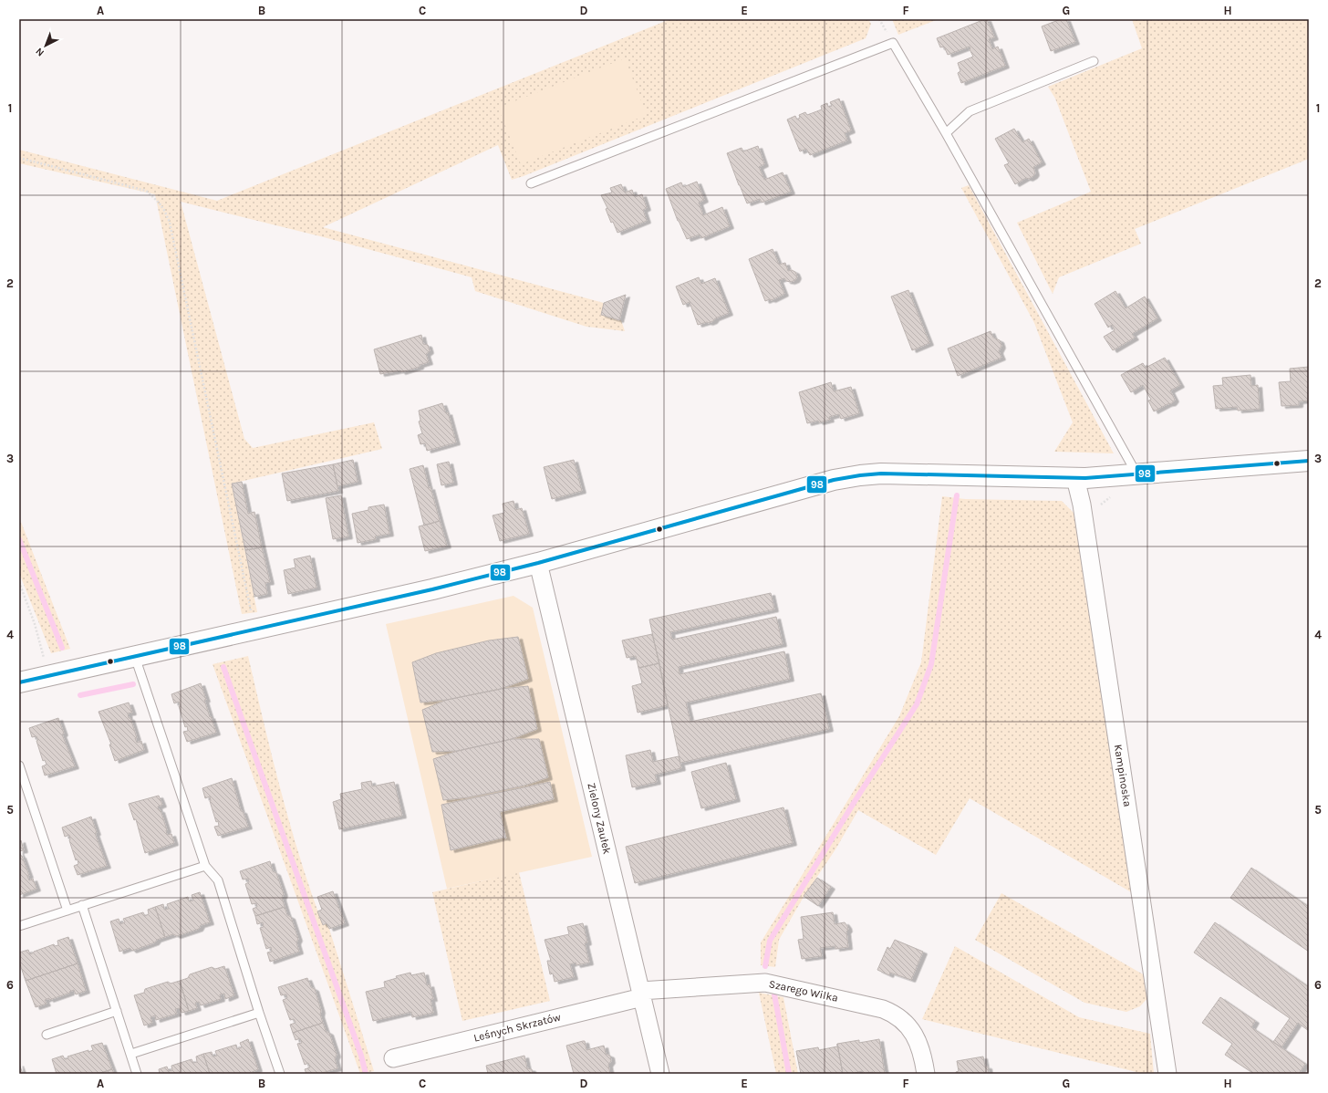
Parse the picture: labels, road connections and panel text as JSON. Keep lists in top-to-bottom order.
{
  "streets": {
    "street": [
      "Kampinoska",
      "Zielony Zaułek",
      "Szarego Wilka",
      "Leśnych Skrzatów"
    ]
  },
  "crossings": [
    ["Zielony Zaułek", "Szarego Wilka"],
    ["Zielony Zaułek", "Leśnych Skrzatów"],
    ["Szarego Wilka", "Leśnych Skrzatów"]
  ],
  "lines": ["transit line 98"],
  "north": "bottom left",
  "grid": {
    "columns": [
      "A",
      "B",
      "C",
      "D",
      "E",
      "F",
      "G",
      "H"
    ],
    "rows": [
      "1",
      "2",
      "3",
      "4",
      "5",
      "6"
    ]
  }
}
